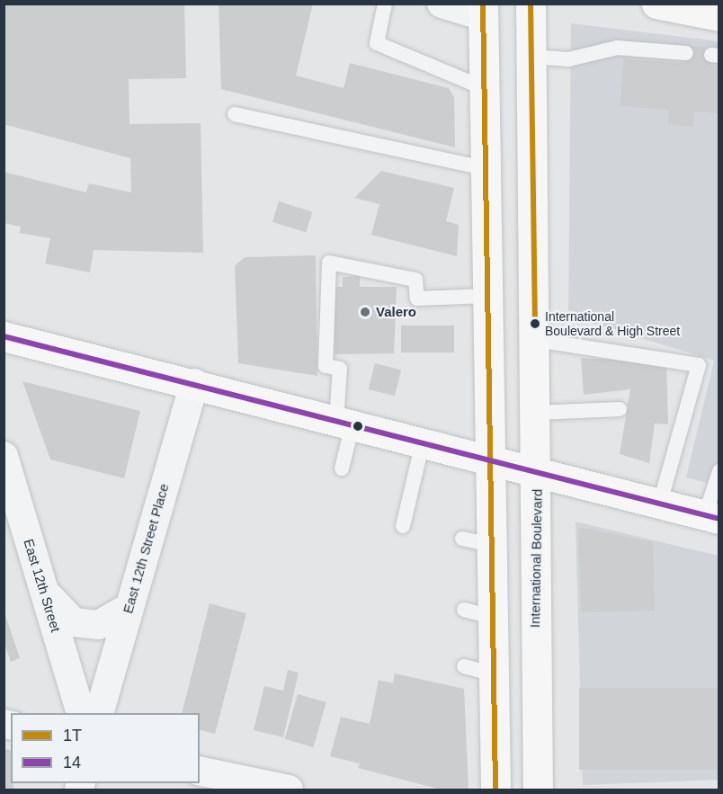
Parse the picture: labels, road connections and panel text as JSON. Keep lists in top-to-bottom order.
{
  "streets": {
    "main road": ["International Boulevard"],
    "street": ["East 12th Street Place", "East 12th Street"]
  },
  "places": ["Valero", "International Boulevard & High Street"],
  "lines": ["transit line 1T", "transit line 14"],
  "legend": ["1T", "14"]
}
